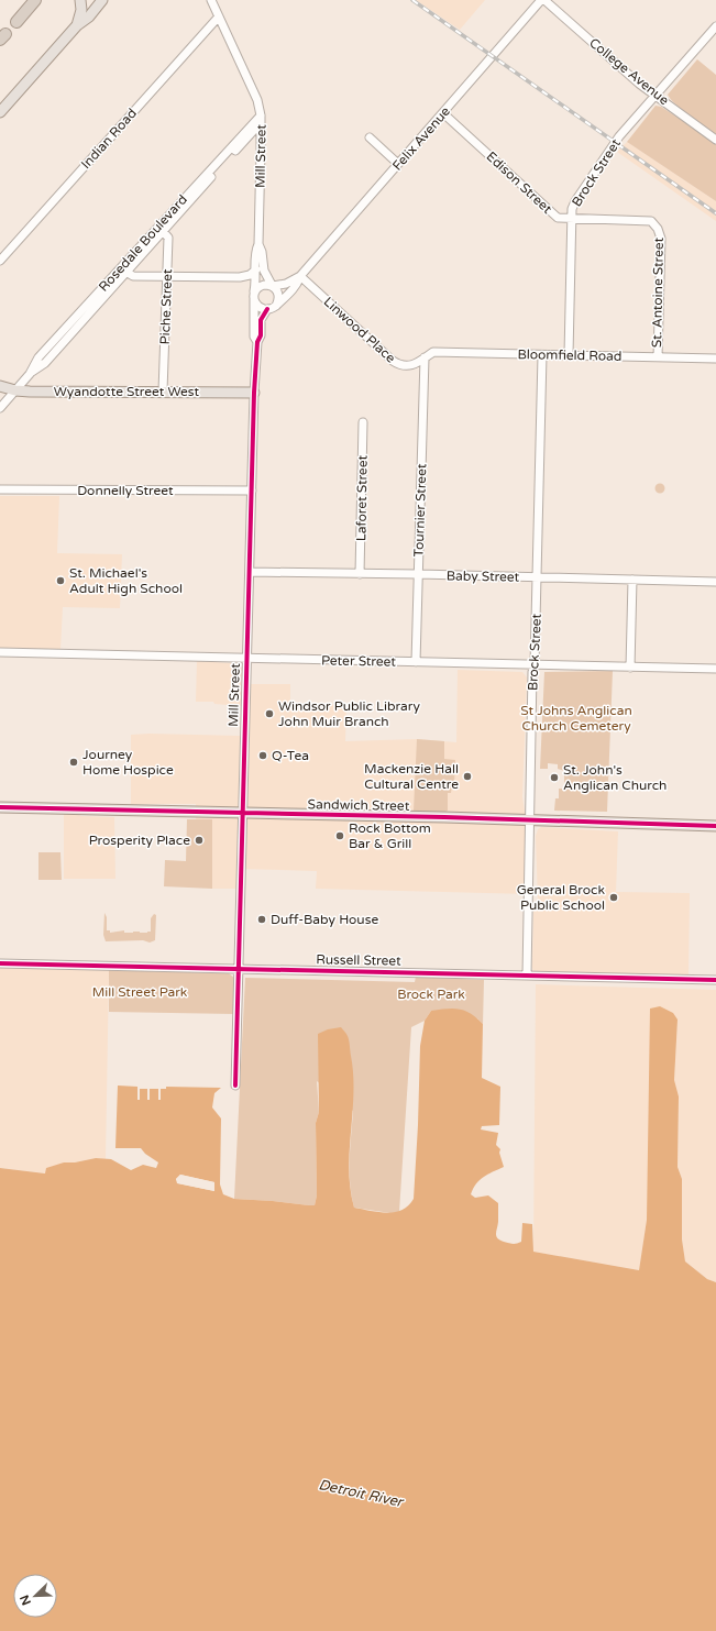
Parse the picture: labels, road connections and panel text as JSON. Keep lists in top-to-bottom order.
{
  "streets": {
    "main road": ["Wyandotte Street West", "Sandwich Street"],
    "street": [
      "College Avenue",
      "Indian Road",
      "Felix Avenue",
      "Mill Street",
      "Brock Street",
      "Edison Street",
      "Rosedale Boulevard",
      "St. Antoine Street",
      "Piche Street",
      "Linwood Place",
      "Bloomfield Road",
      "Donnelly Street",
      "Laforet Street",
      "Tournier Street",
      "Baby Street",
      "Peter Street",
      "Russell Street"
    ]
  },
  "crossings": [
    ["College Avenue", "Felix Avenue"],
    ["College Avenue", "Brock Street"],
    ["Indian Road", "Mill Street"],
    ["Felix Avenue", "Mill Street"],
    ["Felix Avenue", "Edison Street"],
    ["Felix Avenue", "Linwood Place"],
    ["Mill Street", "Rosedale Boulevard"],
    ["Mill Street", "Wyandotte Street West"],
    ["Mill Street", "Donnelly Street"],
    ["Mill Street", "Baby Street"],
    ["Mill Street", "Peter Street"],
    ["Mill Street", "Sandwich Street"],
    ["Mill Street", "Russell Street"],
    ["Brock Street", "Edison Street"],
    ["Brock Street", "Bloomfield Road"],
    ["Brock Street", "Baby Street"],
    ["Brock Street", "Peter Street"],
    ["Brock Street", "Sandwich Street"],
    ["Brock Street", "Russell Street"],
    ["Edison Street", "St. Antoine Street"],
    ["Rosedale Boulevard", "Piche Street"],
    ["Rosedale Boulevard", "Wyandotte Street West"],
    ["St. Antoine Street", "Bloomfield Road"],
    ["Piche Street", "Wyandotte Street West"],
    ["Linwood Place", "Bloomfield Road"],
    ["Linwood Place", "Tournier Street"],
    ["Bloomfield Road", "Tournier Street"],
    ["Laforet Street", "Baby Street"],
    ["Tournier Street", "Baby Street"],
    ["Tournier Street", "Peter Street"]
  ],
  "water": ["Detroit River"],
  "parks": ["St Johns Anglican Church Cemetery", "Mill Street Park", "Brock Park"],
  "places": [
    "St. Michael's Adult High School",
    "Windsor Public Library John Muir Branch",
    "Q-Tea",
    "Journey Home Hospice",
    "Mackenzie Hall Cultural Centre",
    "St. John's Anglican Church",
    "Rock Bottom Bar & Grill",
    "Prosperity Place",
    "General Brock Public School",
    "Duff-Baby House"
  ],
  "north": "bottom left"
}
